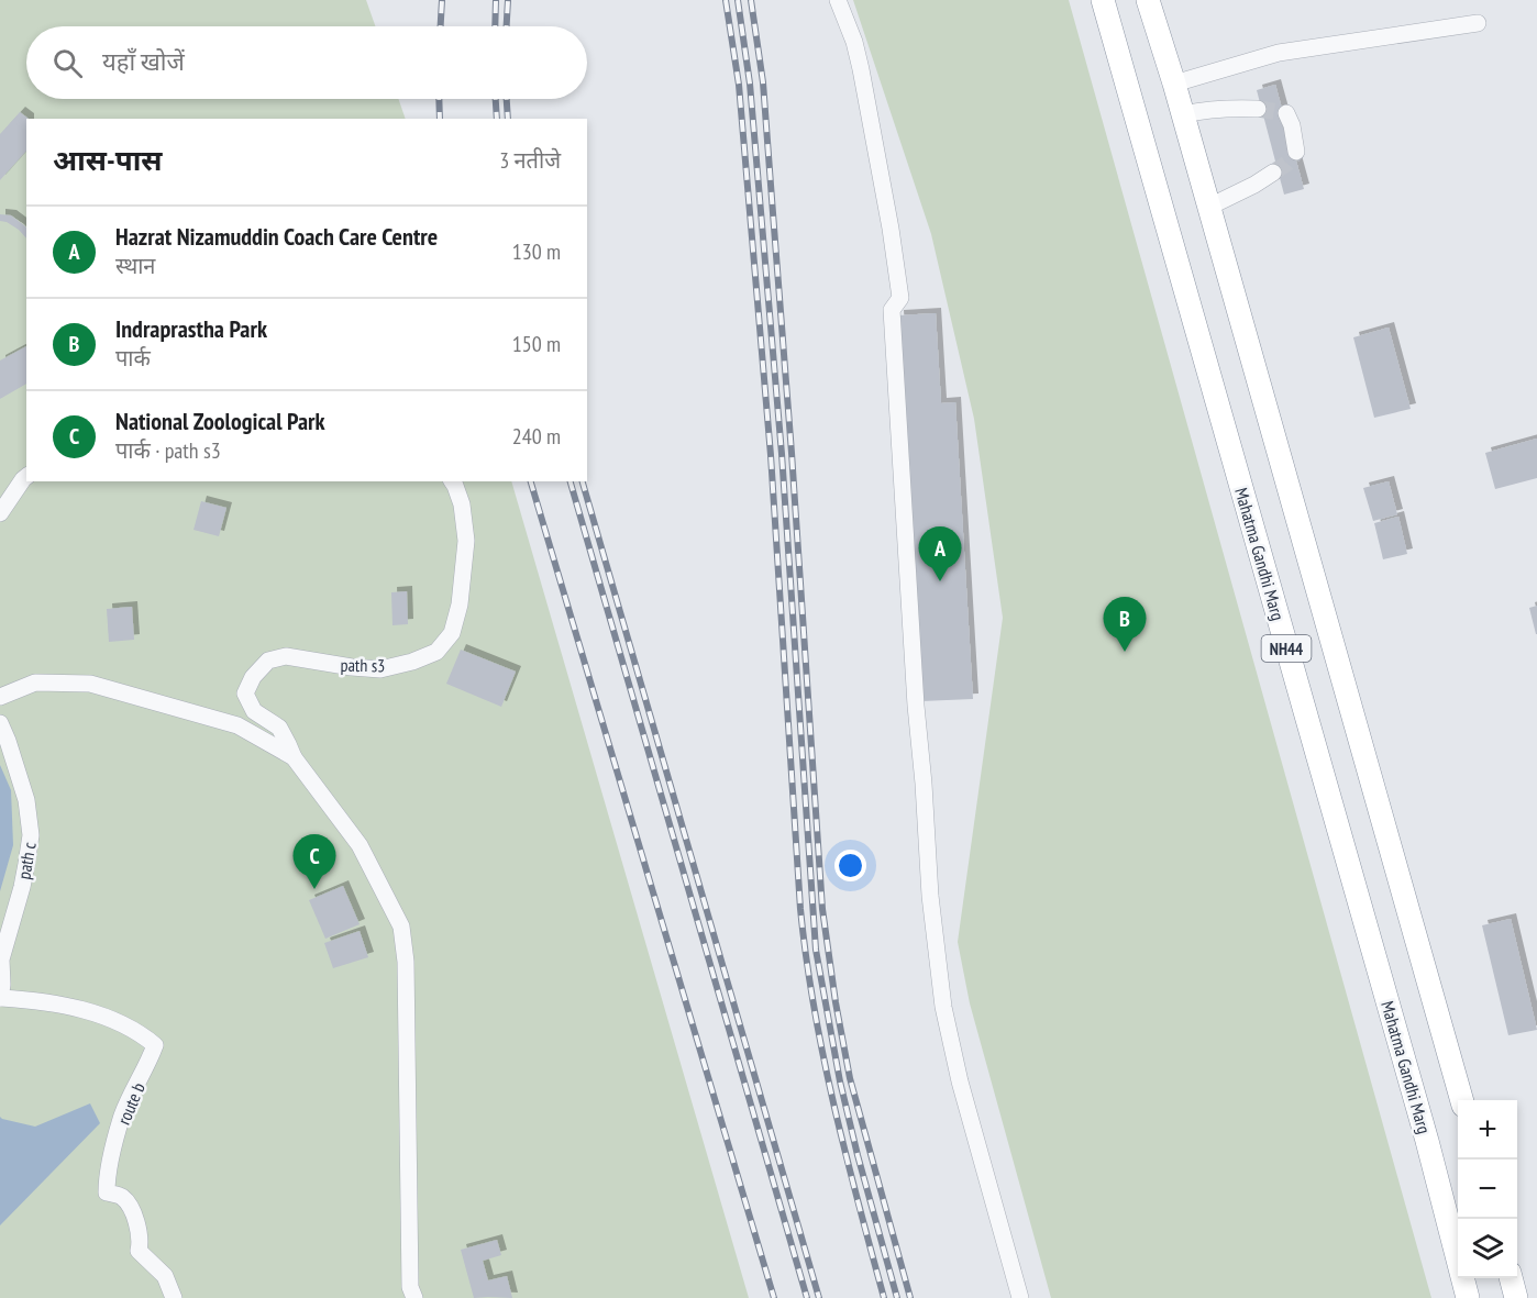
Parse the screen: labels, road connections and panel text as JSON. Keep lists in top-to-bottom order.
{
  "streets": {
    "highway": ["Mahatma Gandhi Marg", "NH44"],
    "street": ["path s3", "path c", "route b"]
  },
  "crossings": [
    ["path c", "route b"]
  ],
  "page": {
    "search": "यहाँ खोजें",
    "heading": ["आस-पास", "3 नतीजे"],
    "list": [
      {
        "mark": "A",
        "name": "Hazrat Nizamuddin Coach Care Centre",
        "note": "स्थान",
        "value": "130 m"
      },
      {
        "mark": "B",
        "name": "Indraprastha Park",
        "note": "पार्क",
        "value": "150 m"
      },
      {
        "mark": "C",
        "name": "National Zoological Park",
        "note": "पार्क · path s3",
        "value": "240 m"
      }
    ],
    "pins": ["A", "B", "C"],
    "map_buttons": ["+", "−"]
  }
}
